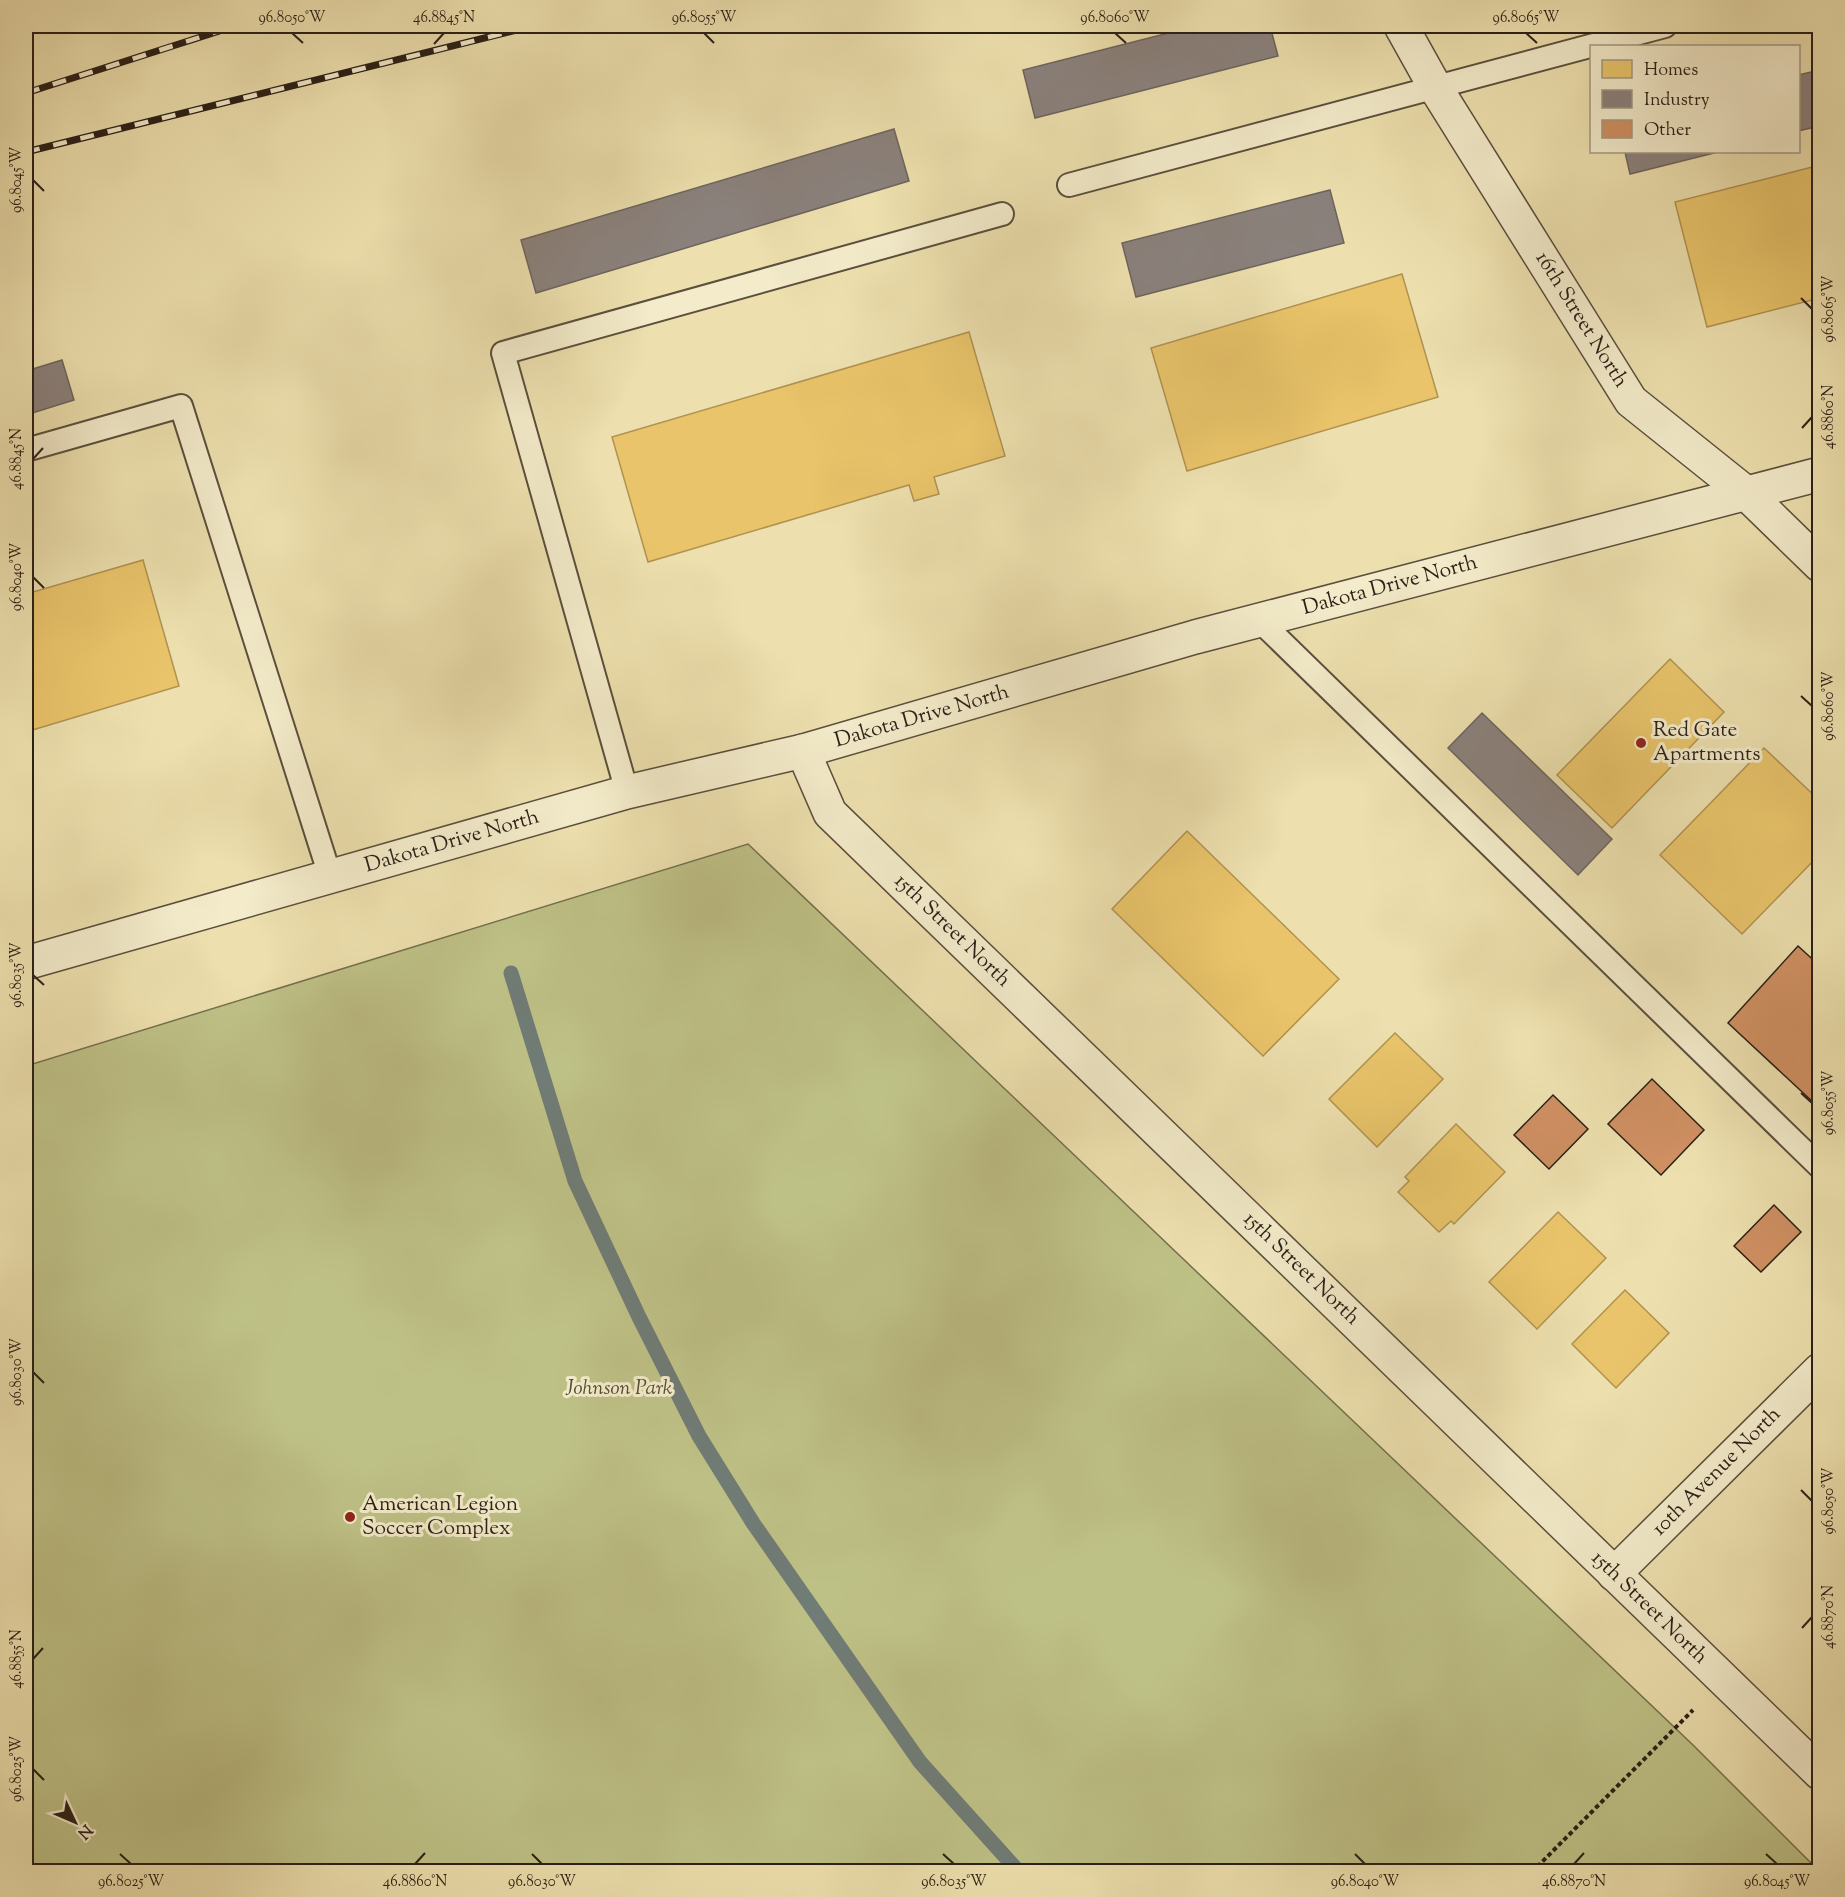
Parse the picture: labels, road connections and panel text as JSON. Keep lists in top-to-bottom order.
{
  "streets": {
    "street": [
      "16th Street North",
      "Dakota Drive North",
      "15th Street North",
      "10th Avenue North"
    ]
  },
  "crossings": [
    ["16th Street North", "Dakota Drive North"],
    ["Dakota Drive North", "15th Street North"],
    ["15th Street North", "10th Avenue North"]
  ],
  "parks": ["Johnson Park"],
  "places": ["Red Gate Apartments", "American Legion Soccer Complex"],
  "legend": ["Homes", "Industry", "Other"],
  "north": "bottom right",
  "coordinates": [
    "96.8050°W",
    "46.8845°N",
    "96.8055°W",
    "96.8060°W",
    "96.8065°W",
    "96.8045°W",
    "46.8860°N",
    "96.8040°W",
    "96.8035°W",
    "96.8030°W",
    "46.8870°N",
    "46.8855°N",
    "96.8025°W"
  ]
}
